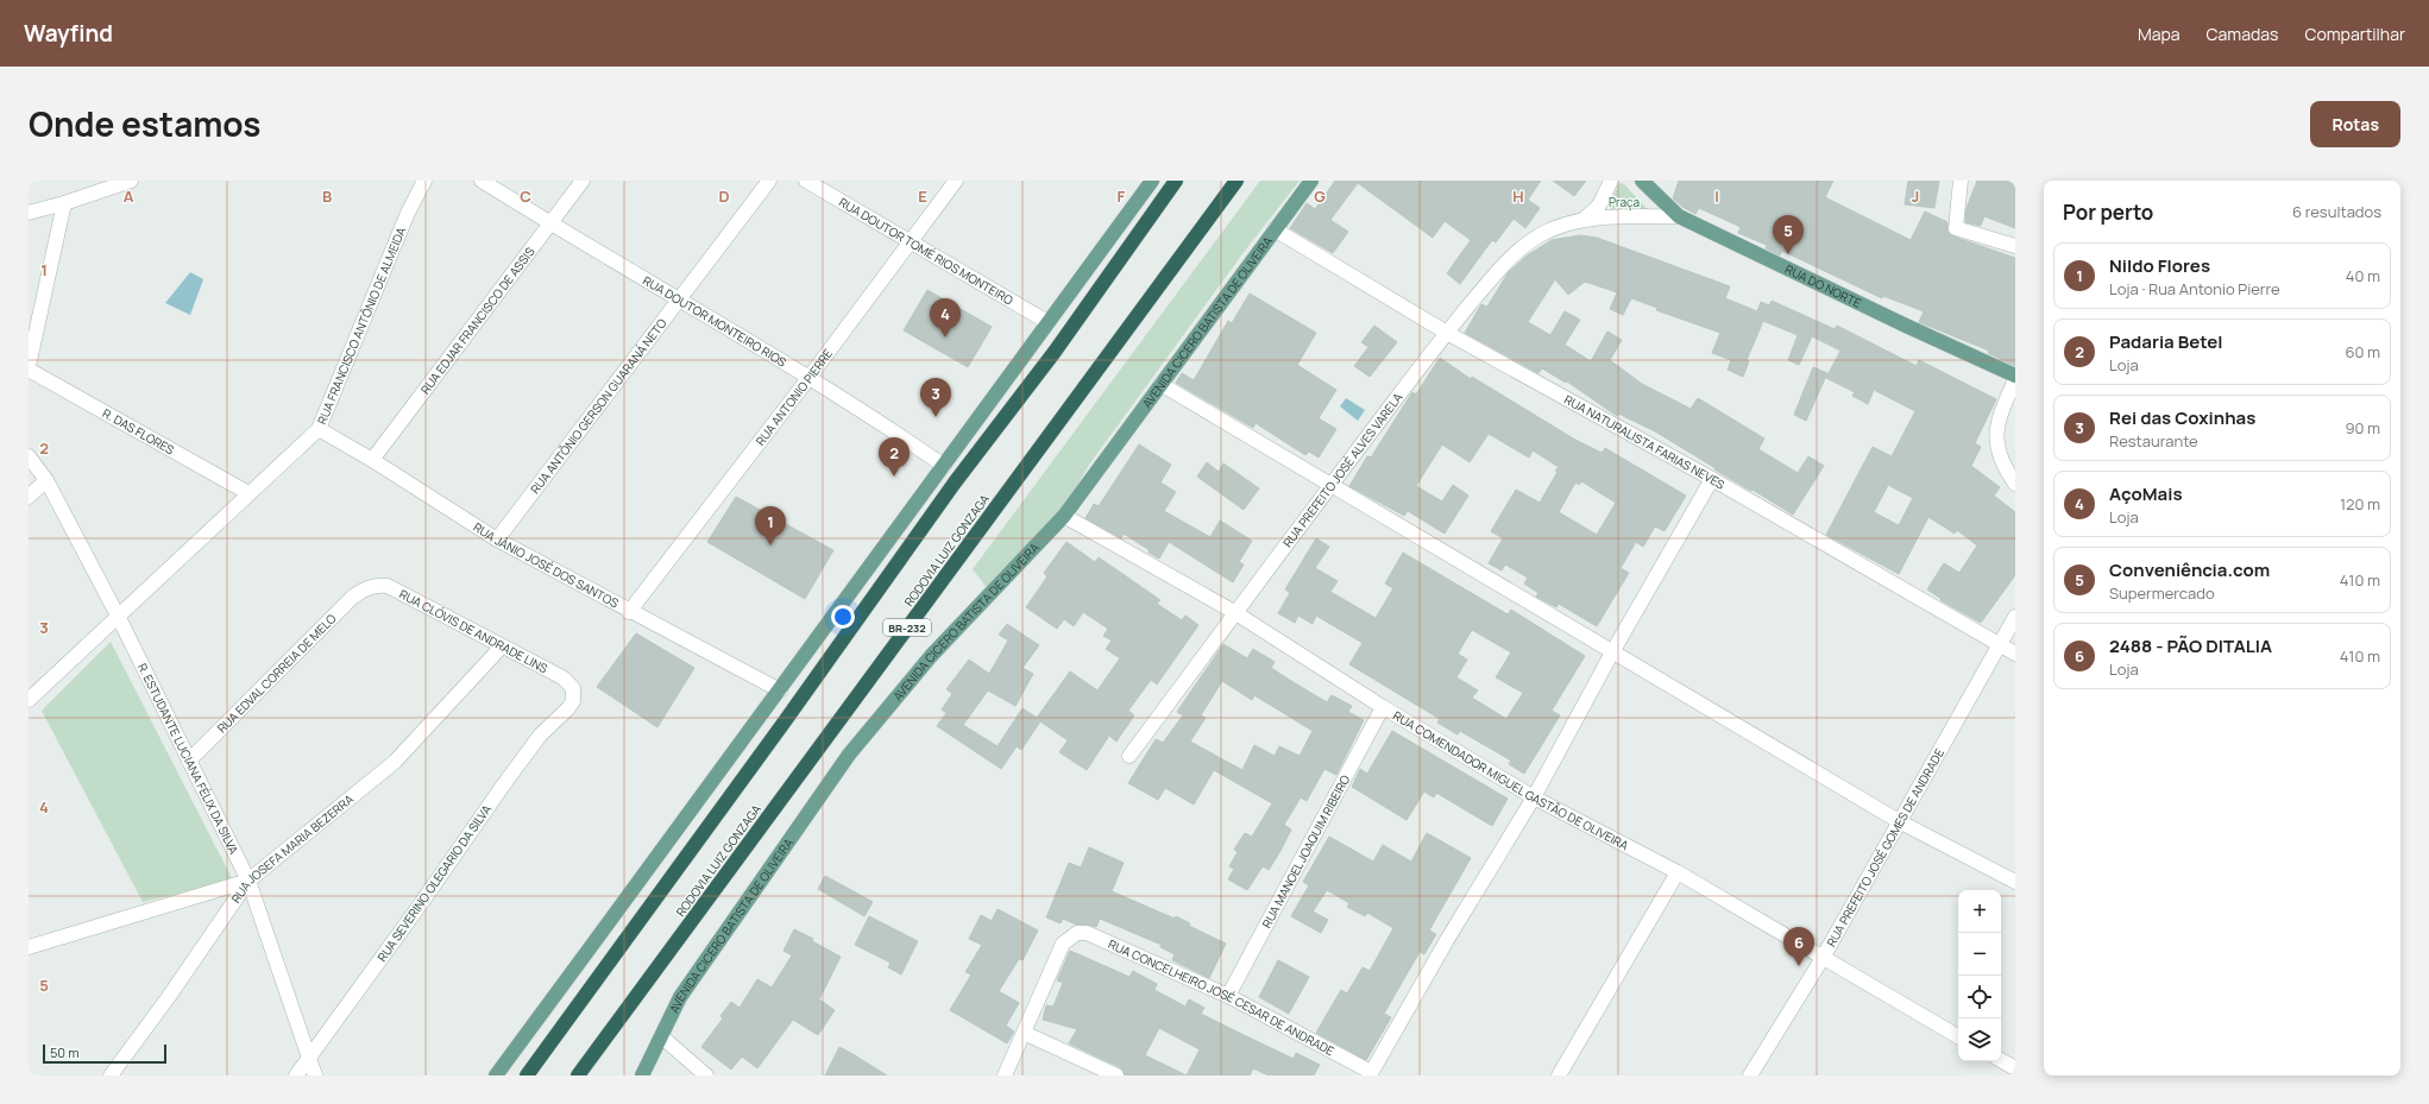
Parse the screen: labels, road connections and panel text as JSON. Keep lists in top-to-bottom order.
{
  "streets": {
    "highway": ["RODOVIA LUIZ GONZAGA", "BR-232"],
    "main road": ["RUA DO NORTE", "AVENIDA CICERO BATISTA DE OLIVEIRA"],
    "street": [
      "RUA DOUTOR TOMÉ RIOS MONTEIRO",
      "RUA EDJAR FRANCISCO DE ASSIS",
      "RUA DOUTOR MONTEIRO RIOS",
      "RUA FRANCISCO ANTÔNIO DE ALMEIDA",
      "RUA ANTONIO PIERRE",
      "RUA ANTÔNIO GERSON GUARANÁ NETO",
      "R. DAS FLORES",
      "RUA NATURALISTA FARIAS NEVES",
      "RUA PREFEITO JOSÉ ALVES VARELA",
      "RUA JÂNIO JOSÉ DOS SANTOS",
      "RUA CLÓVIS DE ANDRADE LINS",
      "RUA EDVAL CORREIA DE MELO",
      "R. ESTUDANTE LUCIANA FÉLIX DA SILVA",
      "RUA COMENDADOR MIGUEL GASTÃO DE OLIVEIRA",
      "RUA PREFEITO JOSÉ GOMES DE ANDRADE",
      "RUA JOSEFA MARIA BEZERRA",
      "RUA MANOEL JOAQUIM RIBEIRO",
      "RUA SEVERINO OLEGARIO DA SILVA",
      "RUA CONCELHEIRO JOSÉ CESAR DE ANDRADE"
    ]
  },
  "crossings": [
    ["RUA DOUTOR TOMÉ RIOS MONTEIRO", "RUA ANTONIO PIERRE"],
    ["RUA DO NORTE", "RUA PREFEITO JOSÉ ALVES VARELA"],
    ["RUA EDJAR FRANCISCO DE ASSIS", "RUA DOUTOR MONTEIRO RIOS"],
    ["RUA EDJAR FRANCISCO DE ASSIS", "RUA JÂNIO JOSÉ DOS SANTOS"],
    ["RUA DOUTOR MONTEIRO RIOS", "RUA ANTONIO PIERRE"],
    ["RUA DOUTOR MONTEIRO RIOS", "RUA ANTÔNIO GERSON GUARANÁ NETO"],
    ["AVENIDA CICERO BATISTA DE OLIVEIRA", "RUA NATURALISTA FARIAS NEVES"],
    ["AVENIDA CICERO BATISTA DE OLIVEIRA", "RUA COMENDADOR MIGUEL GASTÃO DE OLIVEIRA"],
    ["RUA FRANCISCO ANTÔNIO DE ALMEIDA", "R. DAS FLORES"],
    ["RUA FRANCISCO ANTÔNIO DE ALMEIDA", "RUA JÂNIO JOSÉ DOS SANTOS"],
    ["RUA FRANCISCO ANTÔNIO DE ALMEIDA", "R. ESTUDANTE LUCIANA FÉLIX DA SILVA"],
    ["RUA ANTONIO PIERRE", "RUA JÂNIO JOSÉ DOS SANTOS"],
    ["RUA ANTÔNIO GERSON GUARANÁ NETO", "RUA JÂNIO JOSÉ DOS SANTOS"],
    ["RUA NATURALISTA FARIAS NEVES", "RUA PREFEITO JOSÉ ALVES VARELA"],
    ["RUA NATURALISTA FARIAS NEVES", "RUA PREFEITO JOSÉ GOMES DE ANDRADE"],
    ["RUA PREFEITO JOSÉ ALVES VARELA", "RUA COMENDADOR MIGUEL GASTÃO DE OLIVEIRA"],
    ["RUA CLÓVIS DE ANDRADE LINS", "RUA EDVAL CORREIA DE MELO"],
    ["RUA CLÓVIS DE ANDRADE LINS", "RUA JOSEFA MARIA BEZERRA"],
    ["RUA CLÓVIS DE ANDRADE LINS", "RUA SEVERINO OLEGARIO DA SILVA"],
    ["RUA EDVAL CORREIA DE MELO", "R. ESTUDANTE LUCIANA FÉLIX DA SILVA"],
    ["R. ESTUDANTE LUCIANA FÉLIX DA SILVA", "RUA JOSEFA MARIA BEZERRA"],
    ["R. ESTUDANTE LUCIANA FÉLIX DA SILVA", "RUA SEVERINO OLEGARIO DA SILVA"],
    ["RUA COMENDADOR MIGUEL GASTÃO DE OLIVEIRA", "RUA PREFEITO JOSÉ GOMES DE ANDRADE"],
    ["RUA COMENDADOR MIGUEL GASTÃO DE OLIVEIRA", "RUA MANOEL JOAQUIM RIBEIRO"],
    ["RUA MANOEL JOAQUIM RIBEIRO", "RUA CONCELHEIRO JOSÉ CESAR DE ANDRADE"]
  ],
  "parks": ["Praça"],
  "scale_bar": "50 m",
  "page": {
    "header": "Wayfind",
    "nav": ["Mapa", "Camadas", "Compartilhar"],
    "title": "Onde estamos",
    "buttons": "Rotas",
    "heading": ["Por perto", "6 resultados"],
    "pins": [
      "5",
      "4",
      "3",
      "2",
      "1",
      "6"
    ],
    "list": [
      {
        "mark": "1",
        "name": "Nildo Flores",
        "note": "Loja · Rua Antonio Pierre",
        "value": "40 m"
      },
      {
        "mark": "2",
        "name": "Padaria Betel",
        "note": "Loja",
        "value": "60 m"
      },
      {
        "mark": "3",
        "name": "Rei das Coxinhas",
        "note": "Restaurante",
        "value": "90 m"
      },
      {
        "mark": "4",
        "name": "AçoMais",
        "note": "Loja",
        "value": "120 m"
      },
      {
        "mark": "5",
        "name": "Conveniência.com",
        "note": "Supermercado",
        "value": "410 m"
      },
      {
        "mark": "6",
        "name": "2488 - PÃO DITALIA",
        "note": "Loja",
        "value": "410 m"
      }
    ],
    "map_buttons": ["+", "−"],
    "scale": "50 m"
  },
  "grid": {
    "columns": [
      "A",
      "B",
      "C",
      "D",
      "E",
      "F",
      "G",
      "H",
      "I",
      "J"
    ],
    "rows": [
      "1",
      "2",
      "3",
      "4",
      "5"
    ]
  }
}
